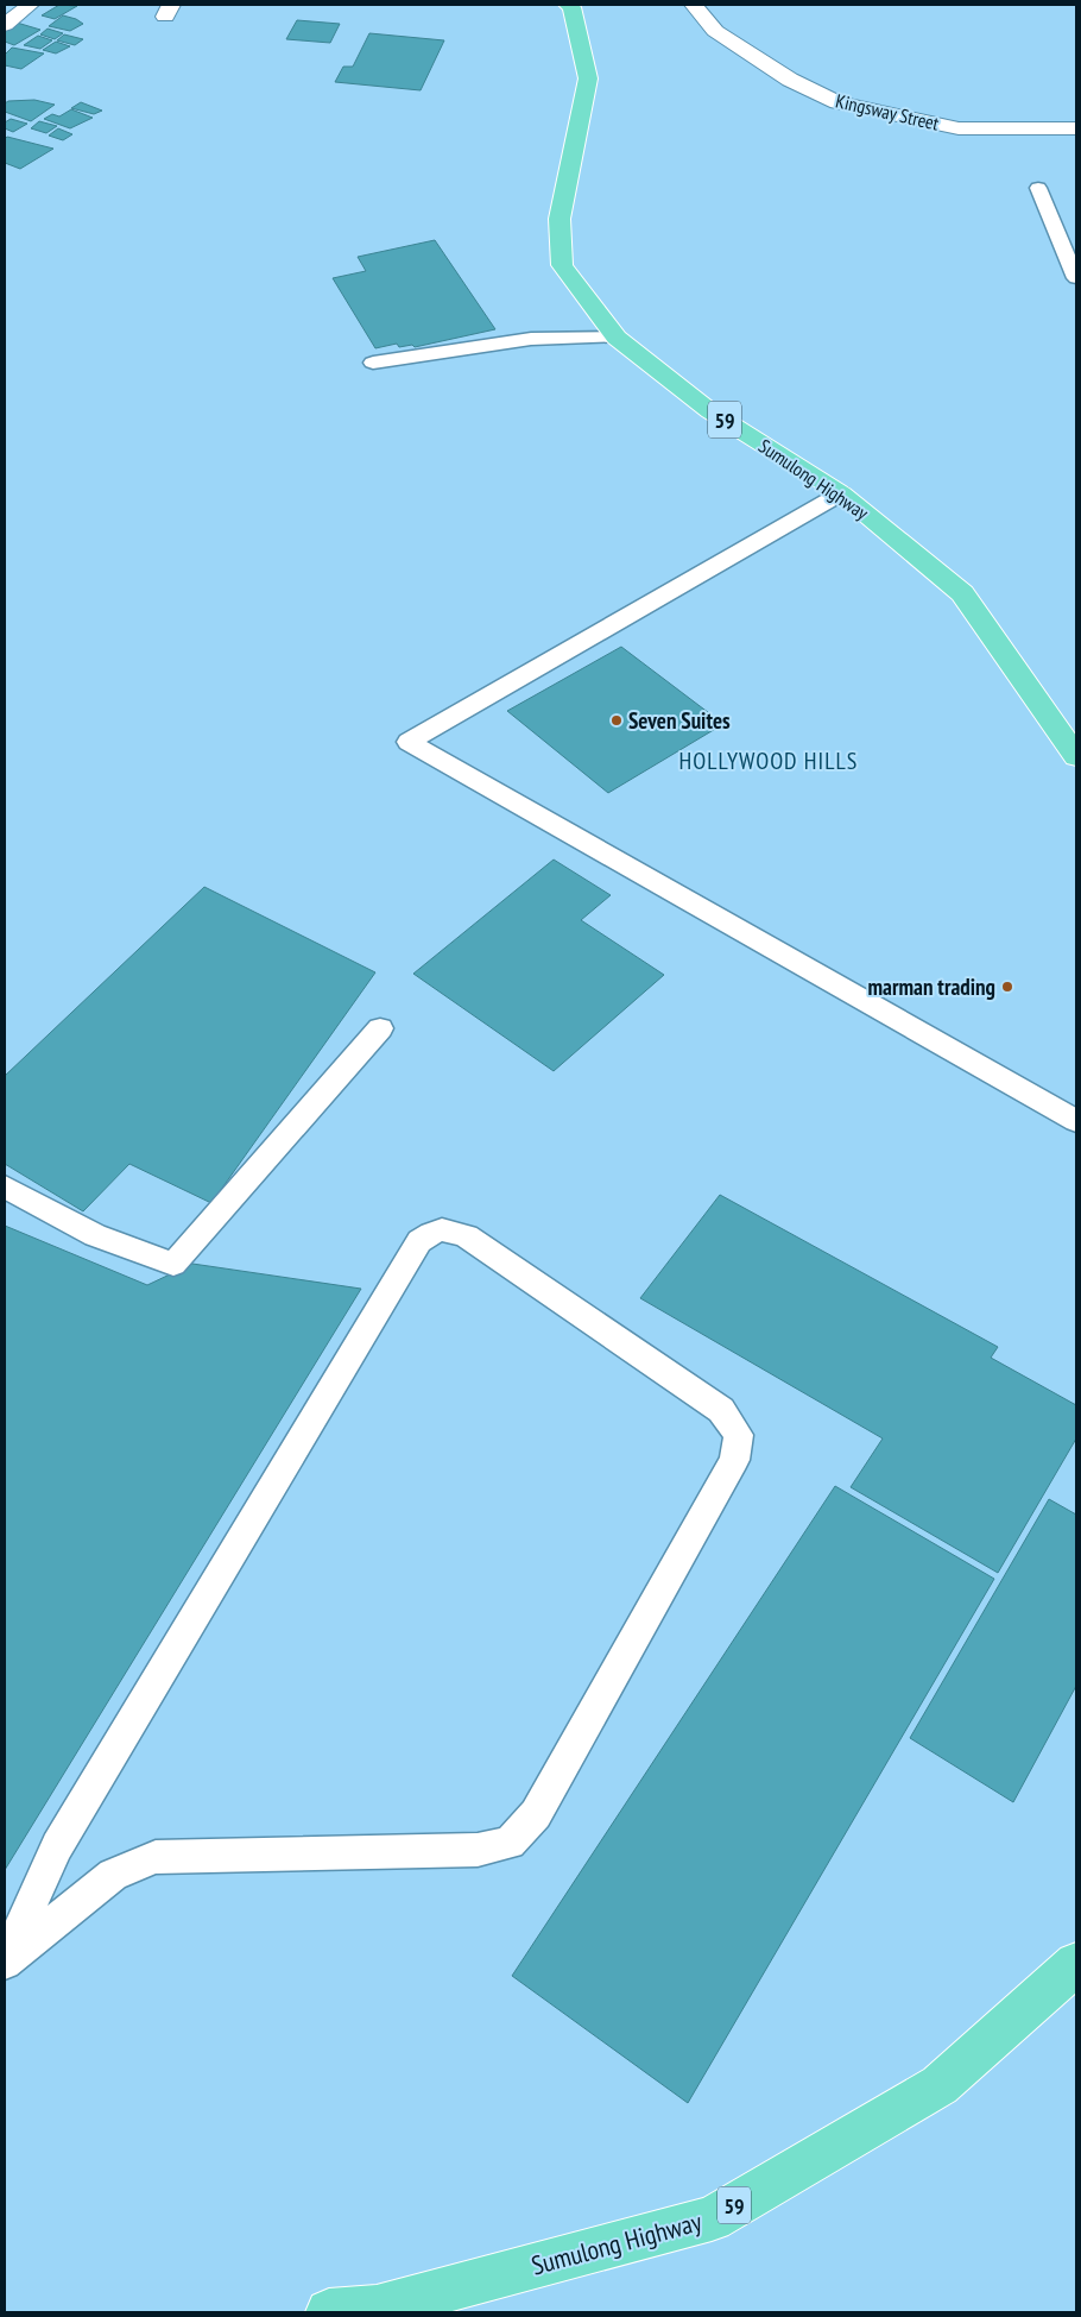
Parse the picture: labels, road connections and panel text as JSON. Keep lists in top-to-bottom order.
{
  "streets": {
    "main road": ["59", "Sumulong Highway"],
    "street": ["Kingsway Street"]
  },
  "districts": ["HOLLYWOOD HILLS"],
  "places": ["Seven Suites", "marman trading"]
}
